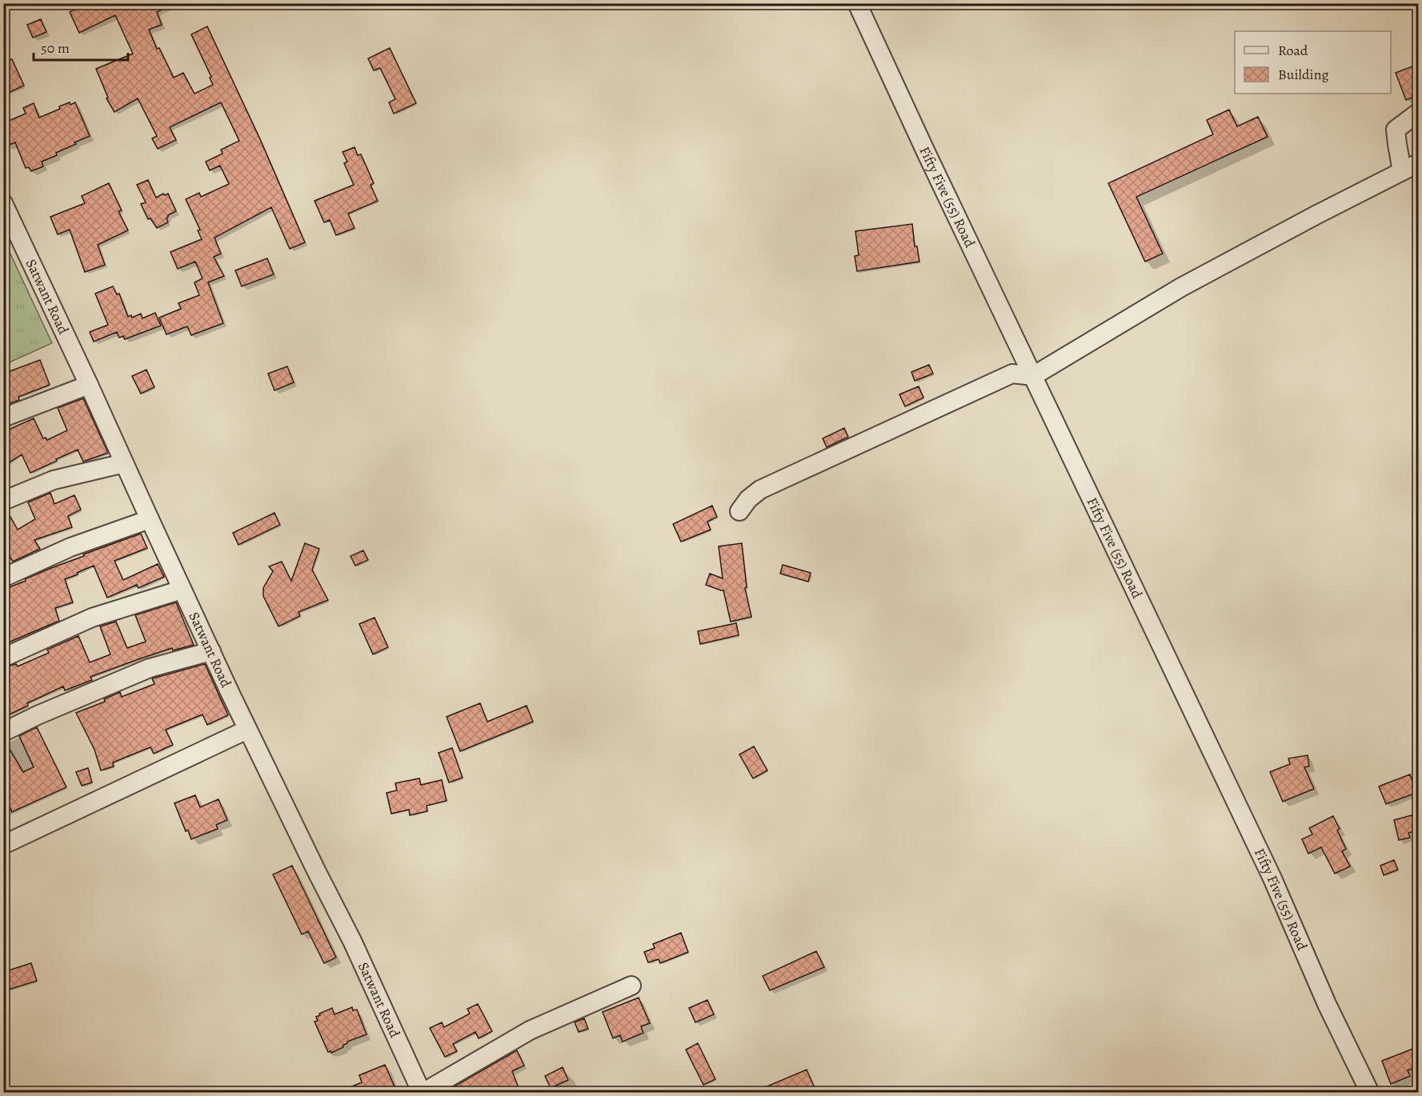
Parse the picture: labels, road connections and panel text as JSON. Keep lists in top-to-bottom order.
{
  "streets": {
    "street": ["Fifty Five (55) Road", "Satwant Road"]
  },
  "legend": ["Road", "Building"],
  "scale_bar": "50 m"
}
